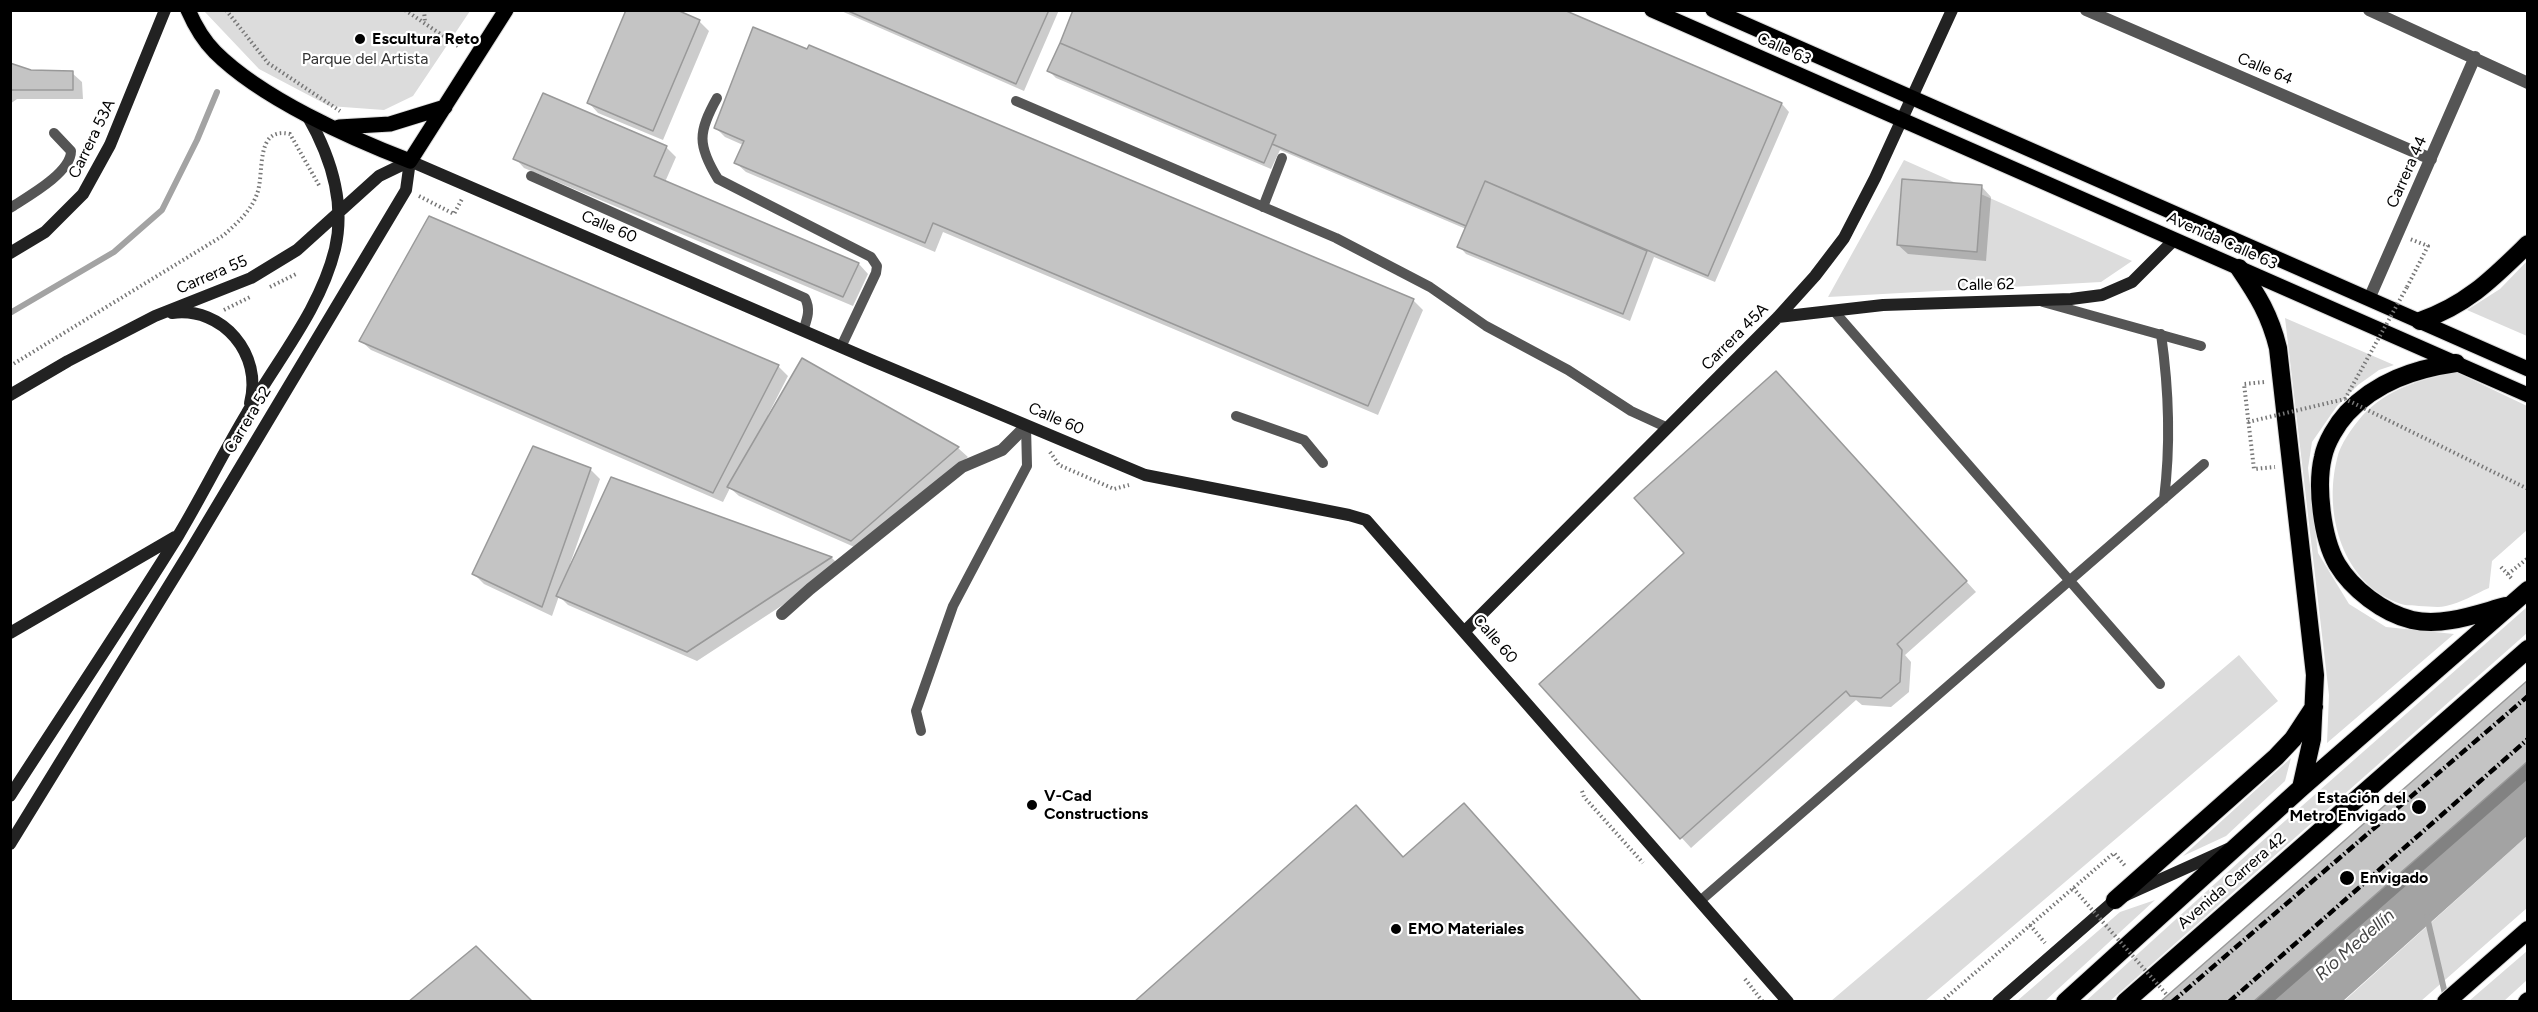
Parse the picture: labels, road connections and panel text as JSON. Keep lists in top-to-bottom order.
{
  "streets": {
    "highway": ["Avenida Carrera 42"],
    "main road": [
      "Calle 63",
      "Calle 60",
      "Avenida Calle 63",
      "Carrera 52"
    ],
    "street": [
      "Calle 64",
      "Carrera 53A",
      "Carrera 44",
      "Carrera 55",
      "Calle 62",
      "Carrera 45A"
    ]
  },
  "crossings": [
    ["Calle 63", "Avenida Calle 63"],
    ["Calle 63", "Carrera 45A"],
    ["Calle 64", "Carrera 44"],
    ["Carrera 44", "Avenida Calle 63"],
    ["Calle 60", "Carrera 55"],
    ["Calle 60", "Carrera 45A"],
    ["Calle 60", "Carrera 52"],
    ["Avenida Calle 63", "Calle 62"],
    ["Avenida Calle 63", "Carrera 45A"],
    ["Carrera 55", "Carrera 52"],
    ["Calle 62", "Carrera 45A"]
  ],
  "water": ["Río Medellín"],
  "parks": ["Parque del Artista"],
  "places": [
    "Escultura Reto",
    "V-Cad Constructions",
    "Estación del Metro Envigado",
    "Envigado",
    "EMO Materiales"
  ]
}
